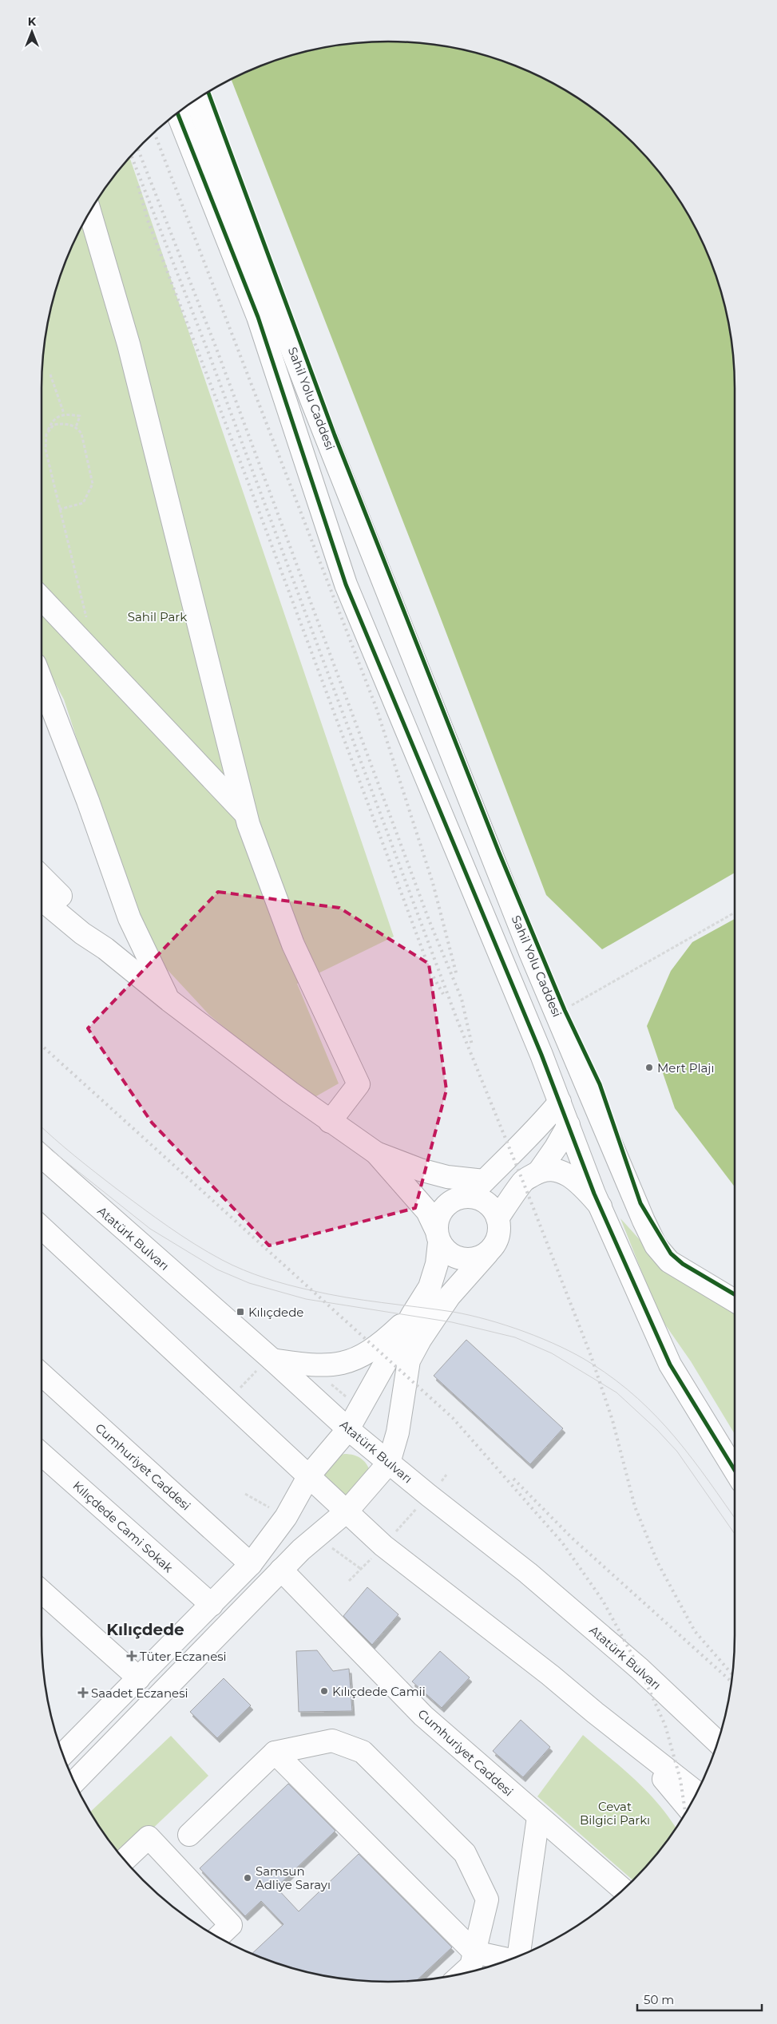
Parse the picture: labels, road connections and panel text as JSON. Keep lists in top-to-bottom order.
{
  "streets": {
    "main road": [
      "Sahil Yolu Caddesi",
      "Atatürk Bulvarı",
      "Cumhuriyet Caddesi",
      "Kılıçdede Cami Sokak"
    ]
  },
  "districts": ["Kılıçdede"],
  "parks": ["Sahil Park", "Cevat Bilgici Parkı"],
  "places": {
    "other": ["Mert Plajı", "Kılıçdede Camii", "Samsun Adliye Sarayı"],
    "transit": ["Kılıçdede"],
    "health": ["Tüter Eczanesi", "Saadet Eczanesi"]
  },
  "scale_bar": "50 m",
  "north": "top"
}
